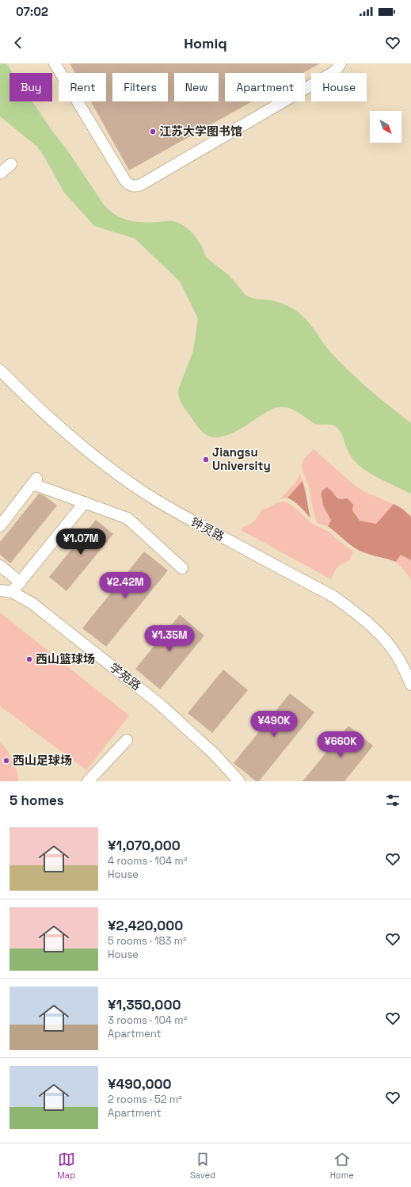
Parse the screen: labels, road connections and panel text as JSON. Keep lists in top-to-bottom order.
{
  "streets": {
    "lane": ["钟灵路", "学苑路"]
  },
  "places": [
    "江苏大学图书馆",
    "Jiangsu University",
    "西山篮球场",
    "西山足球场"
  ],
  "north": "bottom right",
  "page": {
    "status": "07:02",
    "header": "Homiq",
    "chip": [
      "Buy",
      "Rent",
      "Filters",
      "New",
      "Apartment",
      "House"
    ],
    "price": [
      "¥1.07M",
      "¥2.42M",
      "¥1.35M",
      "¥490K",
      "¥660K"
    ],
    "heading": "5 homes",
    "list": [
      {
        "name": "¥1,070,000",
        "note": "4 rooms · 104 m² · House"
      },
      {
        "name": "¥2,420,000",
        "note": "5 rooms · 183 m² · House"
      },
      {
        "name": "¥1,350,000",
        "note": "3 rooms · 104 m² · Apartment"
      },
      {
        "name": "¥490,000",
        "note": "2 rooms · 52 m² · Apartment"
      }
    ],
    "tabs": ["Map", "Saved", "Home"]
  }
}
